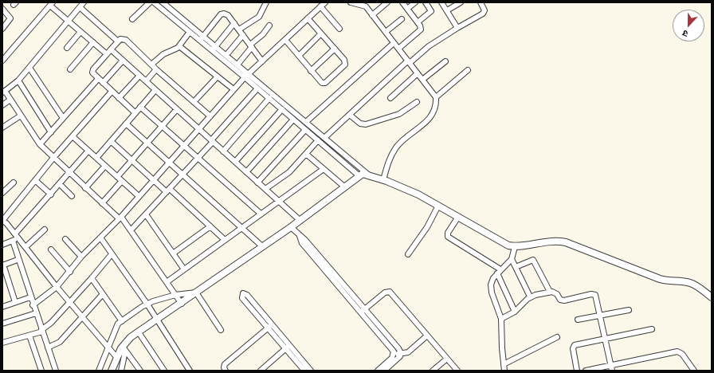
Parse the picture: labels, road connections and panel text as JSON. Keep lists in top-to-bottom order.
{
  "north": "bottom"
}
